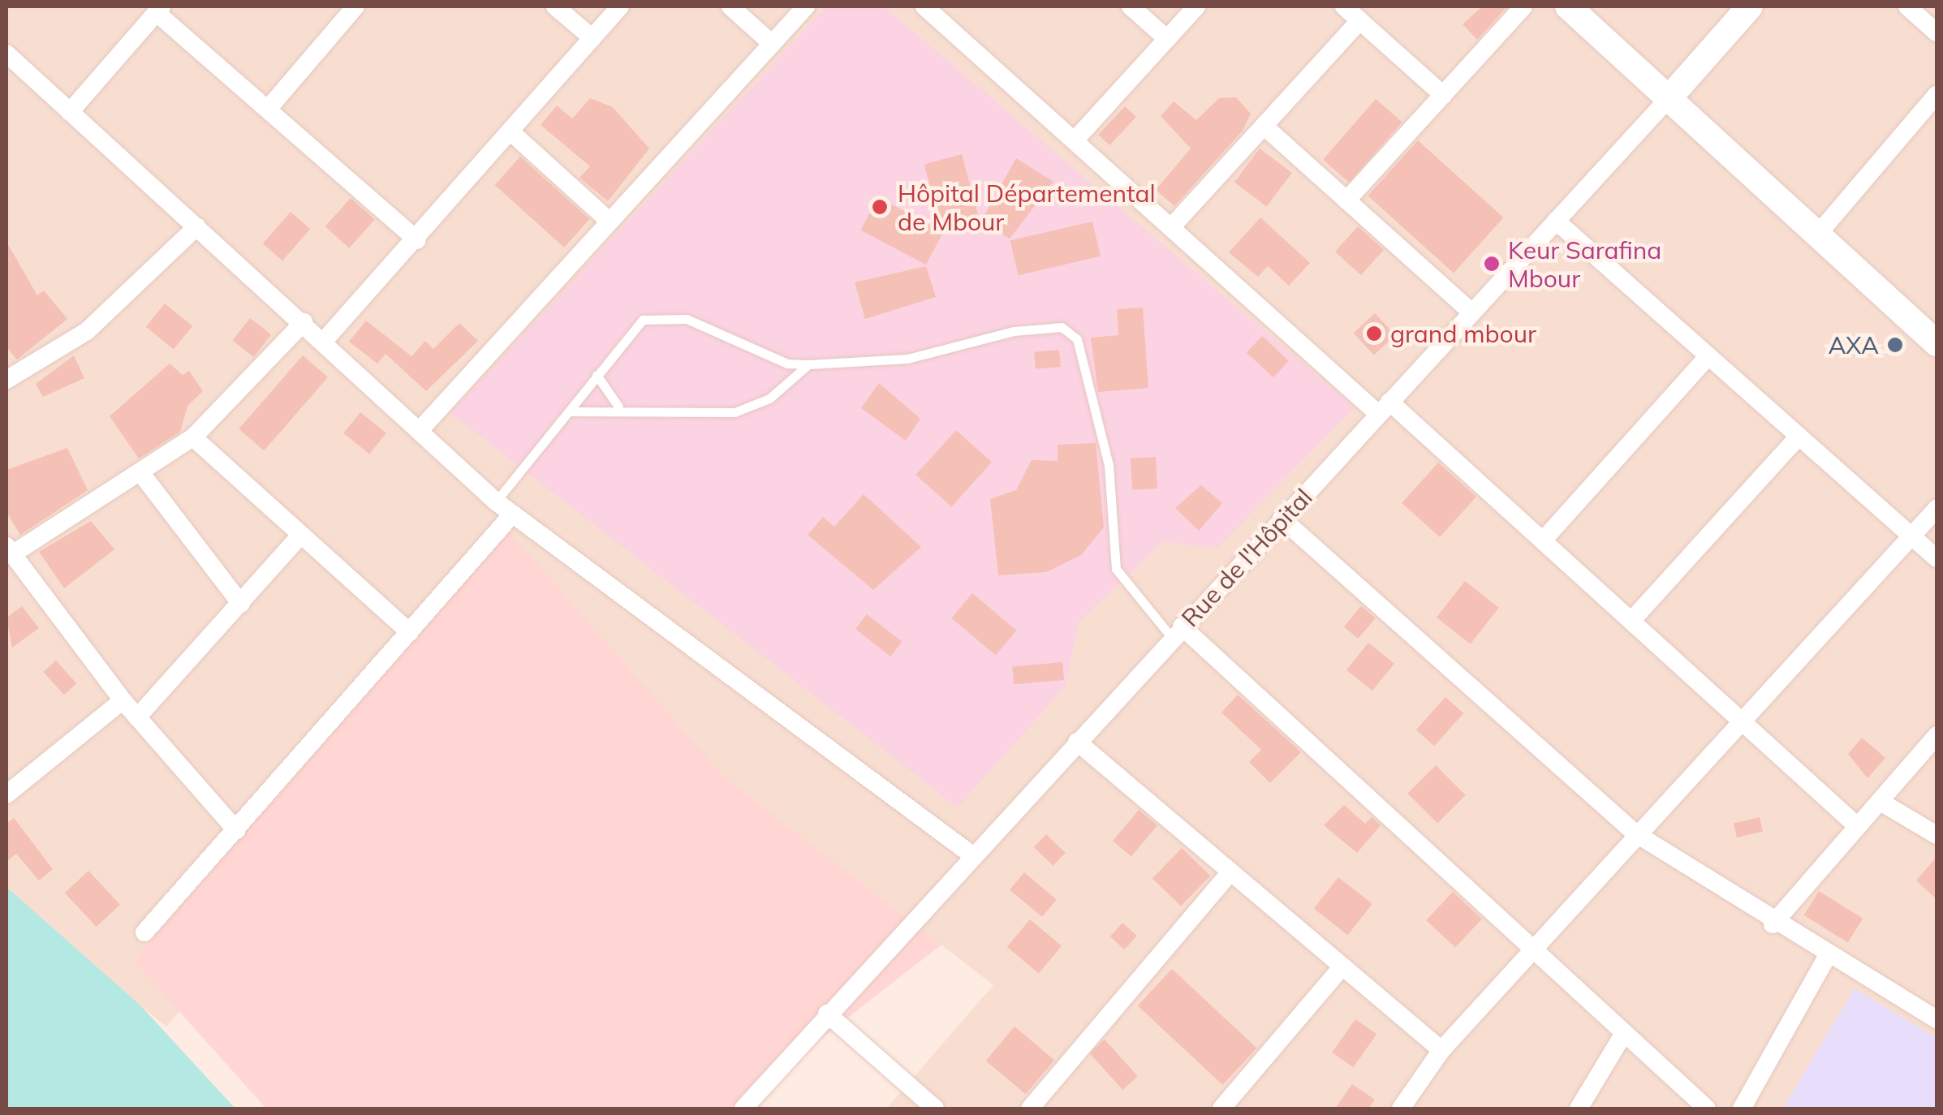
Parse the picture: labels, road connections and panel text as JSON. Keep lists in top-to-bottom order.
{
  "streets": {
    "main road": ["Rue de l'Hôpital"]
  },
  "places": [
    "Hôpital Départemental de Mbour",
    "Keur Sarafina Mbour",
    "grand mbour",
    "AXA"
  ]
}
